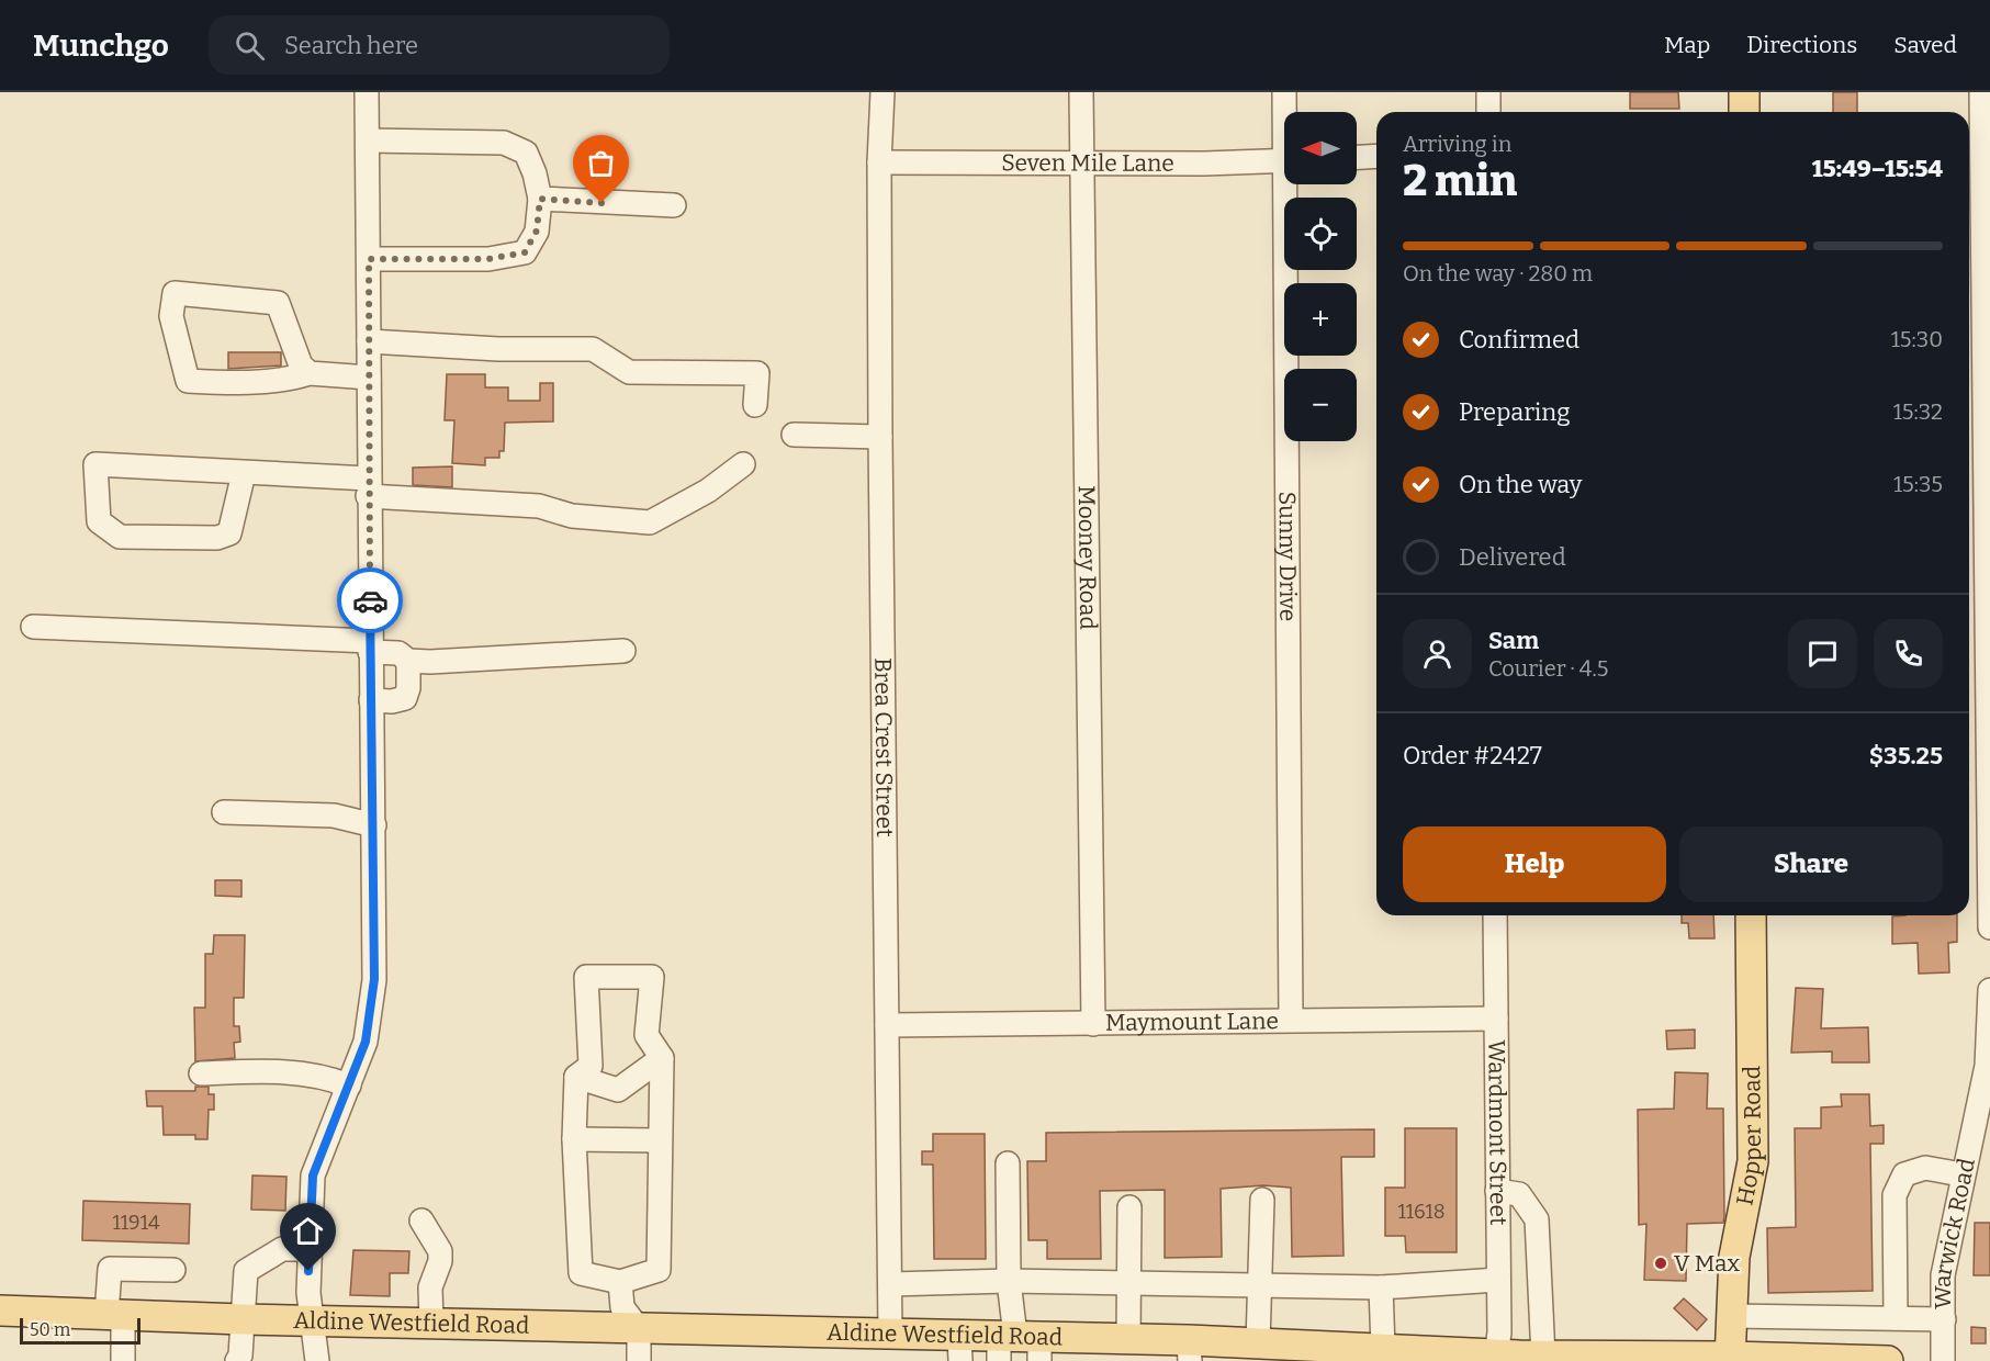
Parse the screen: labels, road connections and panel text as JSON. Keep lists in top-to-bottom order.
{
  "streets": {
    "main road": ["Hopper Road", "Aldine Westfield Road"],
    "street": [
      "Seven Mile Lane",
      "Sunny Drive",
      "Mooney Road",
      "Brea Crest Street",
      "Maymount Lane",
      "Wardmont Street",
      "Warwick Road"
    ]
  },
  "crossings": [
    ["Seven Mile Lane", "Mooney Road"],
    ["Seven Mile Lane", "Brea Crest Street"],
    ["Sunny Drive", "Maymount Lane"],
    ["Mooney Road", "Maymount Lane"],
    ["Brea Crest Street", "Maymount Lane"],
    ["Brea Crest Street", "Aldine Westfield Road"],
    ["Maymount Lane", "Wardmont Street"],
    ["Wardmont Street", "Aldine Westfield Road"],
    ["Hopper Road", "Aldine Westfield Road"]
  ],
  "places": ["V Max"],
  "house_numbers": ["11618", "11914"],
  "scale_bar": "50 m",
  "north": "left",
  "page": {
    "header": "Munchgo",
    "search": "Search here",
    "nav": ["Map", "Directions", "Saved"],
    "map_buttons": ["+", "−"],
    "heading": ["2 min", "Arriving in", "15:49–15:54"],
    "panel": [
      "Sam",
      "Courier · 4.5",
      "Order #2427",
      "$35.25"
    ],
    "bar": "On the way · 280 m",
    "list": [
      ["Confirmed", "15:30"],
      ["Preparing", "15:32"],
      ["On the way", "15:35"],
      "Delivered"
    ],
    "buttons": ["Help", "Share"],
    "scale": "50 m"
  }
}
